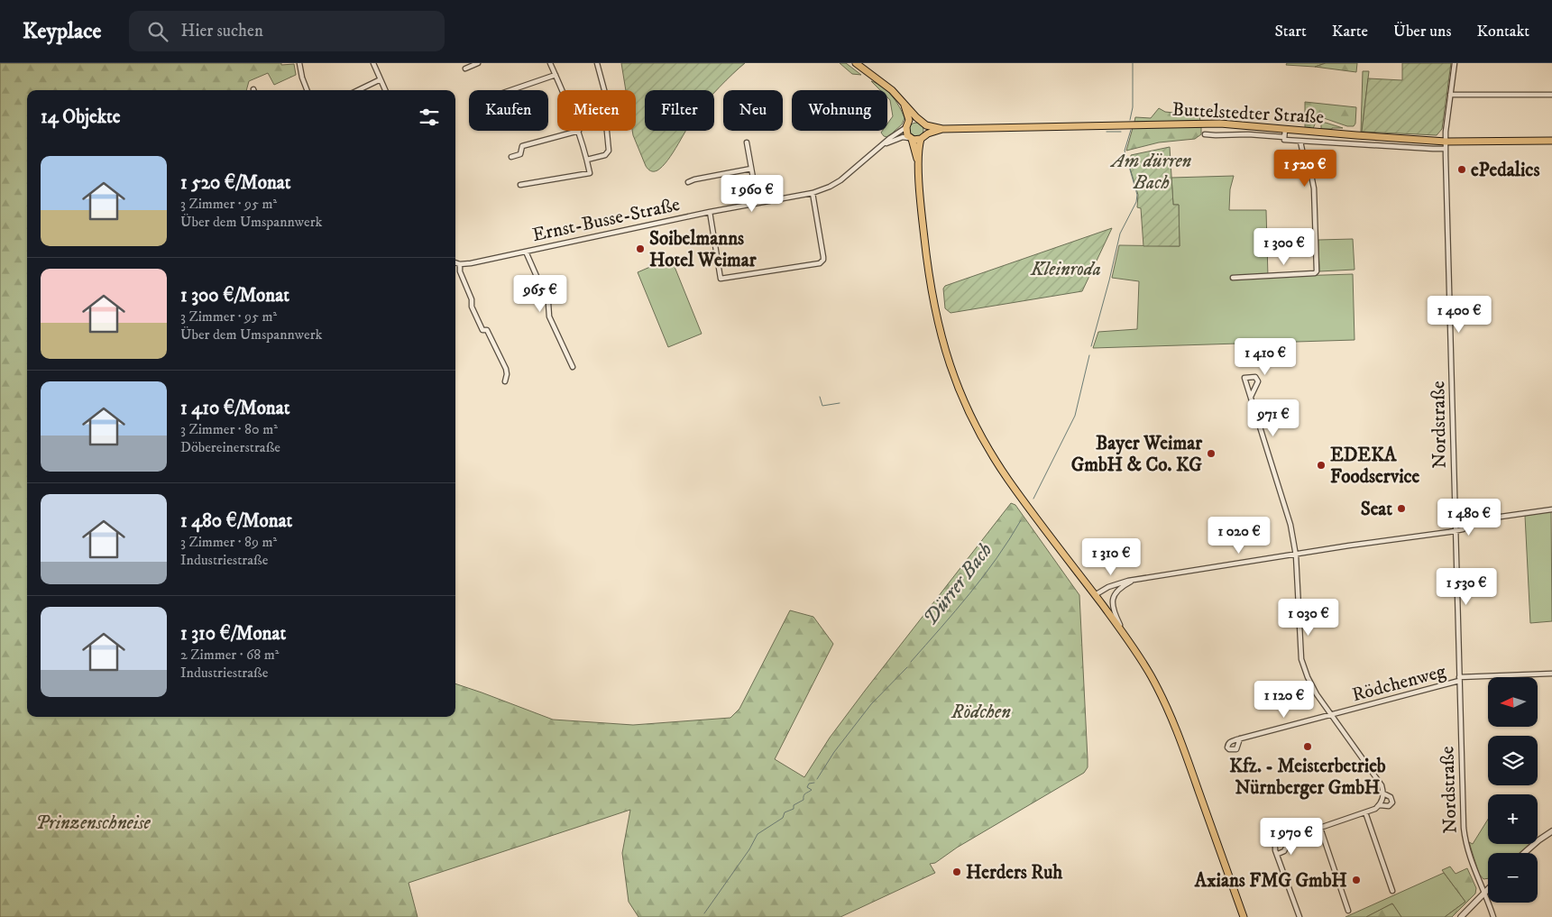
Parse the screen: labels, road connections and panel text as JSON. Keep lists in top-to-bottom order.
{
  "streets": {
    "main road": ["Buttelstedter Straße"],
    "street": ["Ernst-Busse-Straße", "Nordstraße", "Rödchenweg"]
  },
  "crossings": [
    ["Buttelstedter Straße", "Nordstraße"],
    ["Nordstraße", "Rödchenweg"]
  ],
  "water": ["Dürrer Bach"],
  "parks": [
    "Am dürren Bach",
    "Kleinroda",
    "Rödchen",
    "Prinzenschneise"
  ],
  "places": [
    "ePedalics",
    "Soibelmanns Hotel Weimar",
    "Bayer Weimar GmbH & Co. KG",
    "EDEKA Foodservice",
    "Seat",
    "Kfz. - Meisterbetrieb Nürnberger GmbH",
    "Herders Ruh",
    "Axians FMG GmbH"
  ],
  "north": "left",
  "page": {
    "header": "Keyplace",
    "search": "Hier suchen",
    "nav": [
      "Start",
      "Karte",
      "Über uns",
      "Kontakt"
    ],
    "chip": [
      "Kaufen",
      "Mieten",
      "Filter",
      "Neu",
      "Wohnung"
    ],
    "heading": "14 Objekte",
    "list": [
      {
        "name": "1 520 €/Monat",
        "note": "3 Zimmer · 95 m² · Über dem Umspannwerk"
      },
      {
        "name": "1 300 €/Monat",
        "note": "3 Zimmer · 95 m² · Über dem Umspannwerk"
      },
      {
        "name": "1 410 €/Monat",
        "note": "3 Zimmer · 80 m² · Döbereinerstraße"
      },
      {
        "name": "1 480 €/Monat",
        "note": "3 Zimmer · 89 m² · Industriestraße"
      },
      {
        "name": "1 310 €/Monat",
        "note": "2 Zimmer · 68 m² · Industriestraße"
      }
    ],
    "price": [
      "1 520 €",
      "1 960 €",
      "1 300 €",
      "965 €",
      "1 400 €",
      "1 410 €",
      "971 €",
      "1 480 €",
      "1 020 €",
      "1 310 €",
      "1 530 €",
      "1 030 €",
      "1 120 €",
      "1 970 €"
    ],
    "map_buttons": ["+", "−"]
  }
}
